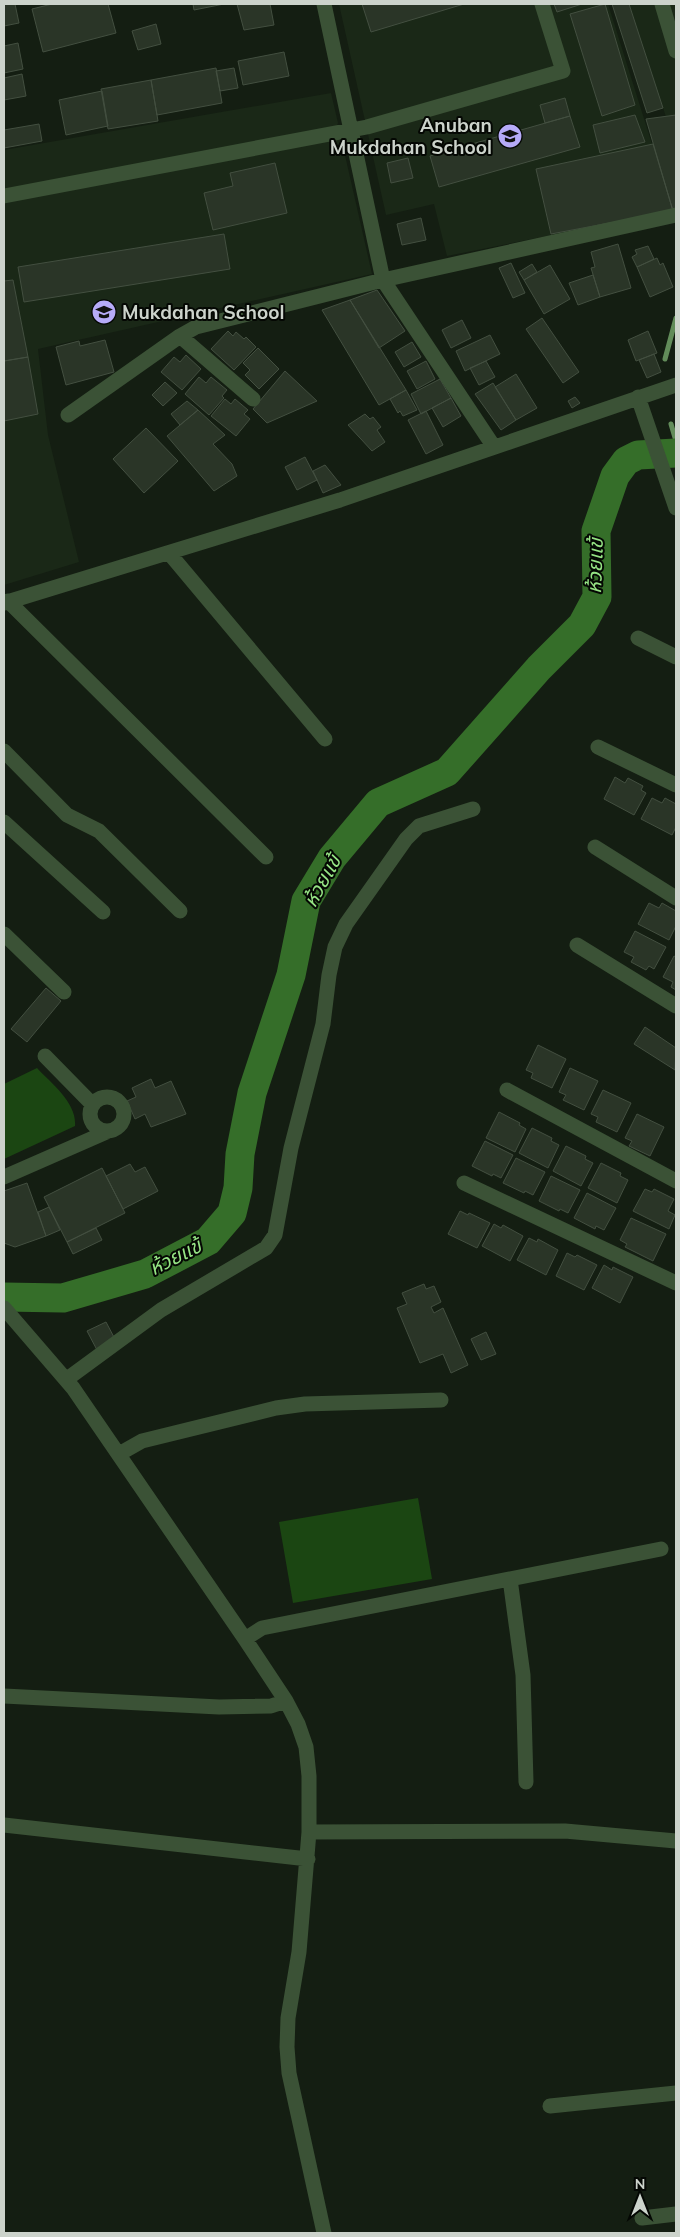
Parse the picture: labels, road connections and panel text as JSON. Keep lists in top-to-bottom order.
{
  "water": ["ห้วยแข้"],
  "places": {
    "school or university": ["Anuban Mukdahan School", "Mukdahan School"]
  },
  "north": "top"
}
